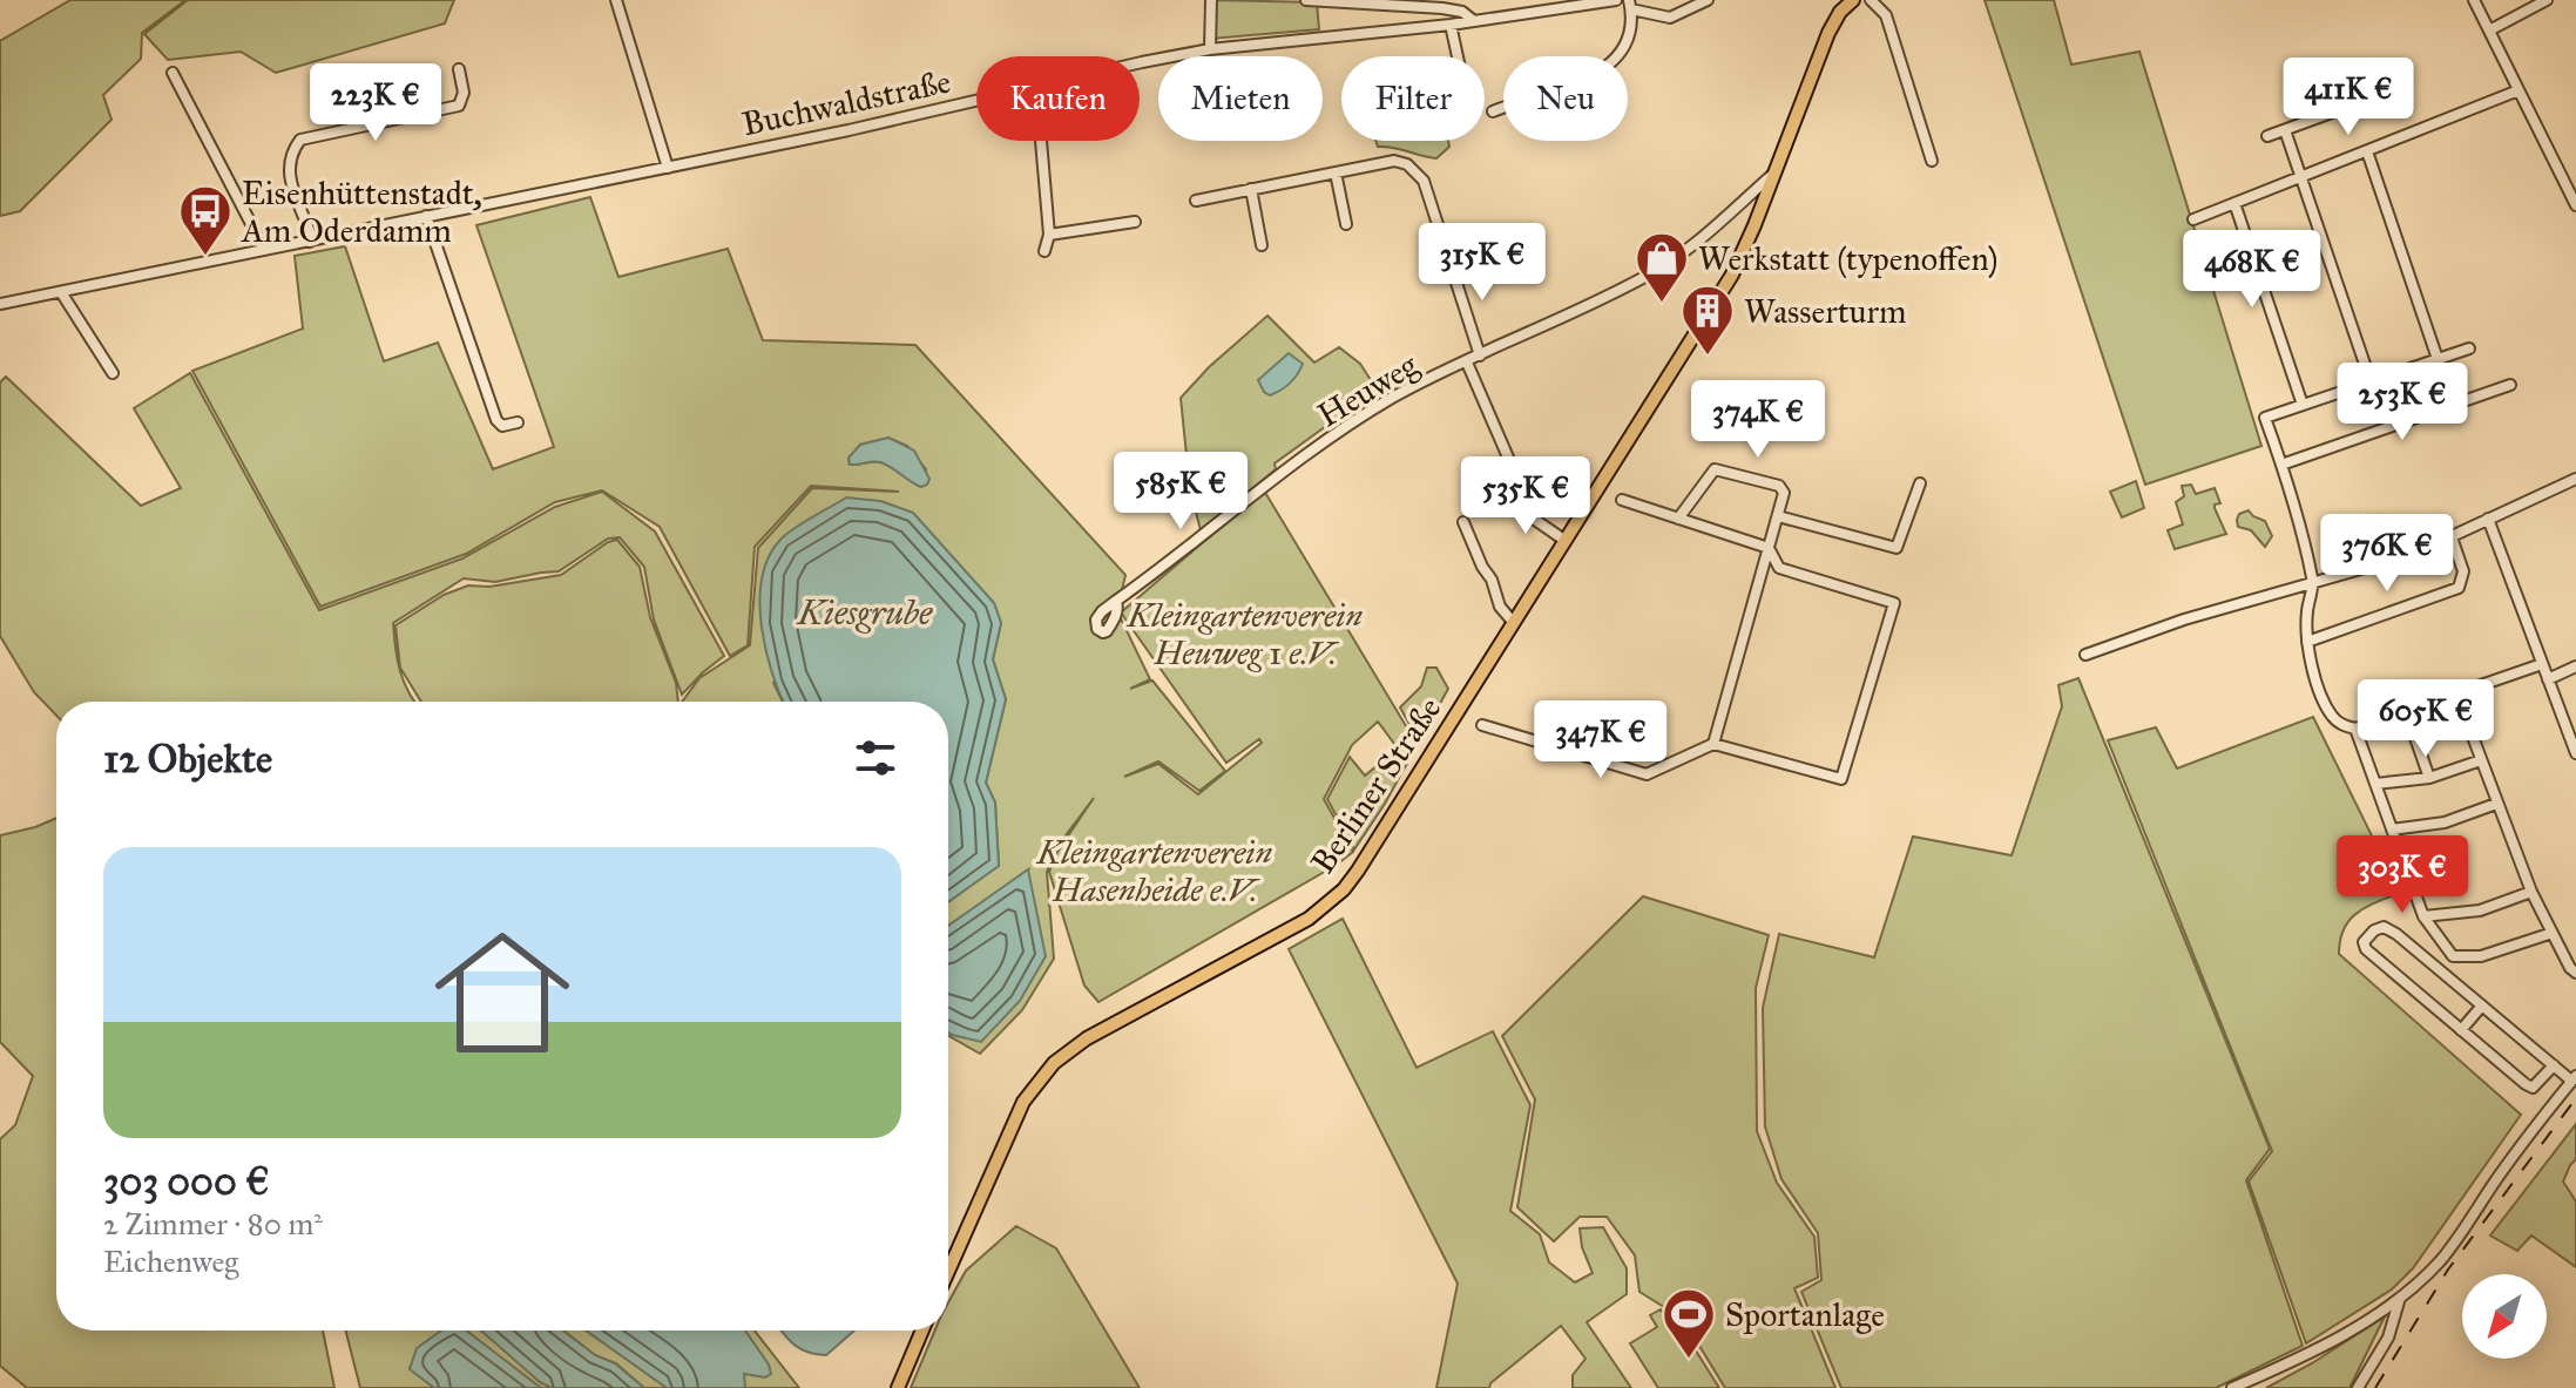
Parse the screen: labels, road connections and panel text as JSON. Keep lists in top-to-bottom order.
{
  "streets": {
    "main road": ["Berliner Straße"],
    "street": ["Buchwaldstraße", "Heuweg"]
  },
  "crossings": [
    ["Heuweg", "Berliner Straße"]
  ],
  "water": ["Kiesgrube"],
  "parks": ["Kleingartenverein Heuweg 1 e.V.", "Kleingartenverein Hasenheide e.V."],
  "places": {
    "bus stop": ["Eisenhüttenstadt, Am Oderdamm"],
    "shop": ["Werkstatt (typenoffen)"],
    "building": ["Wasserturm"],
    "sports": ["Sportanlage"]
  },
  "north": "bottom left",
  "page": {
    "chip": [
      "Kaufen",
      "Mieten",
      "Filter",
      "Neu"
    ],
    "price": [
      "411K €",
      "223K €",
      "315K €",
      "468K €",
      "253K €",
      "374K €",
      "585K €",
      "535K €",
      "376K €",
      "605K €",
      "347K €",
      "303K €"
    ],
    "heading": "12 Objekte",
    "list": [
      {
        "name": "303 000 €",
        "note": "2 Zimmer · 80 m² · Eichenweg"
      }
    ]
  }
}
